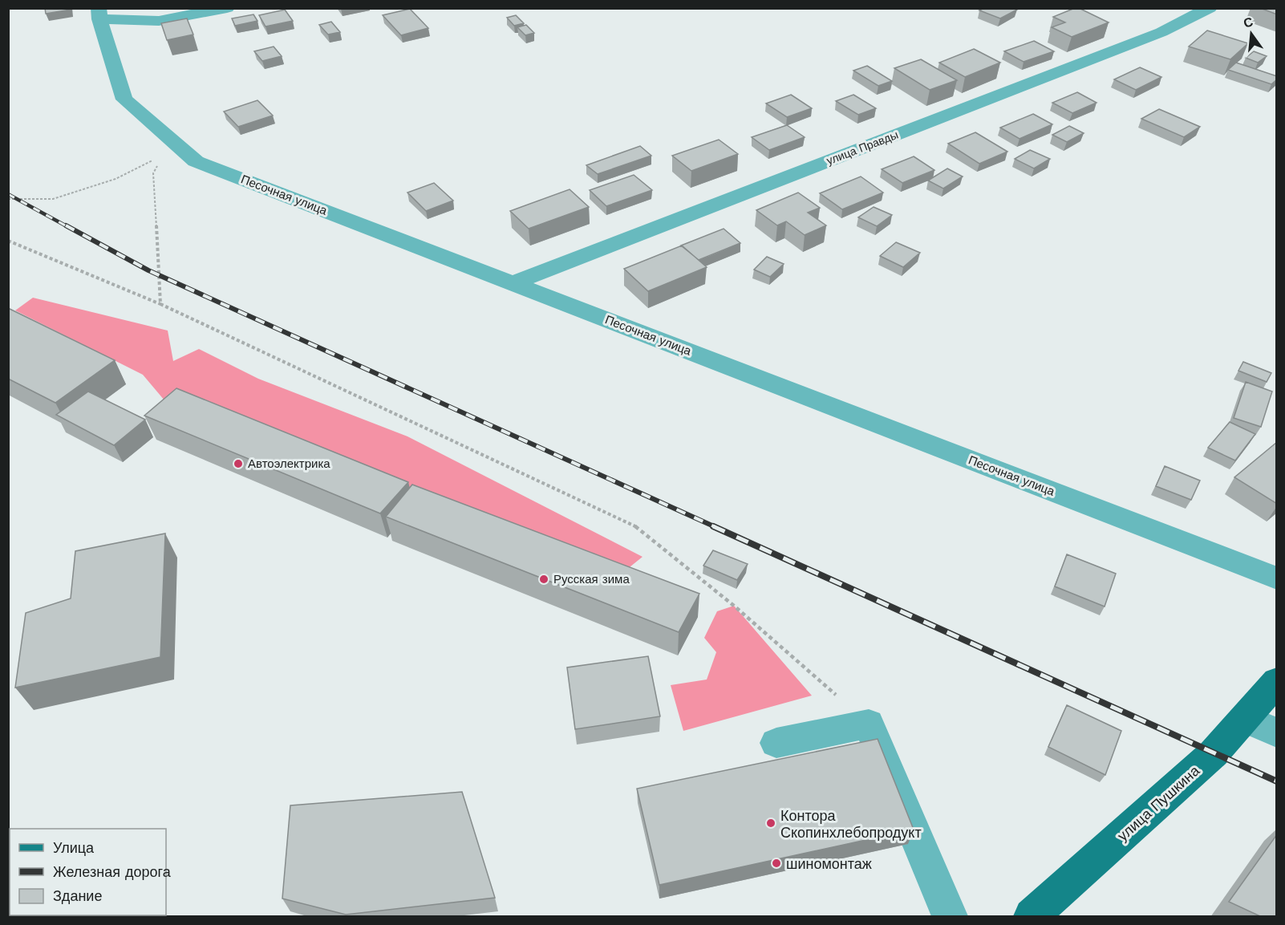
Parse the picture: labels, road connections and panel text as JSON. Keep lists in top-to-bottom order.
{
  "streets": {
    "main road": ["улица Пушкина"],
    "street": ["улица Правды", "Песочная улица"]
  },
  "crossings": [
    ["улица Правды", "Песочная улица"]
  ],
  "places": [
    "Автоэлектрика",
    "Русская зима",
    "Контора Скопинхлебопродукт",
    "шиномонтаж"
  ],
  "legend": ["Улица", "Железная дорога", "Здание"],
  "north": "top"
}
